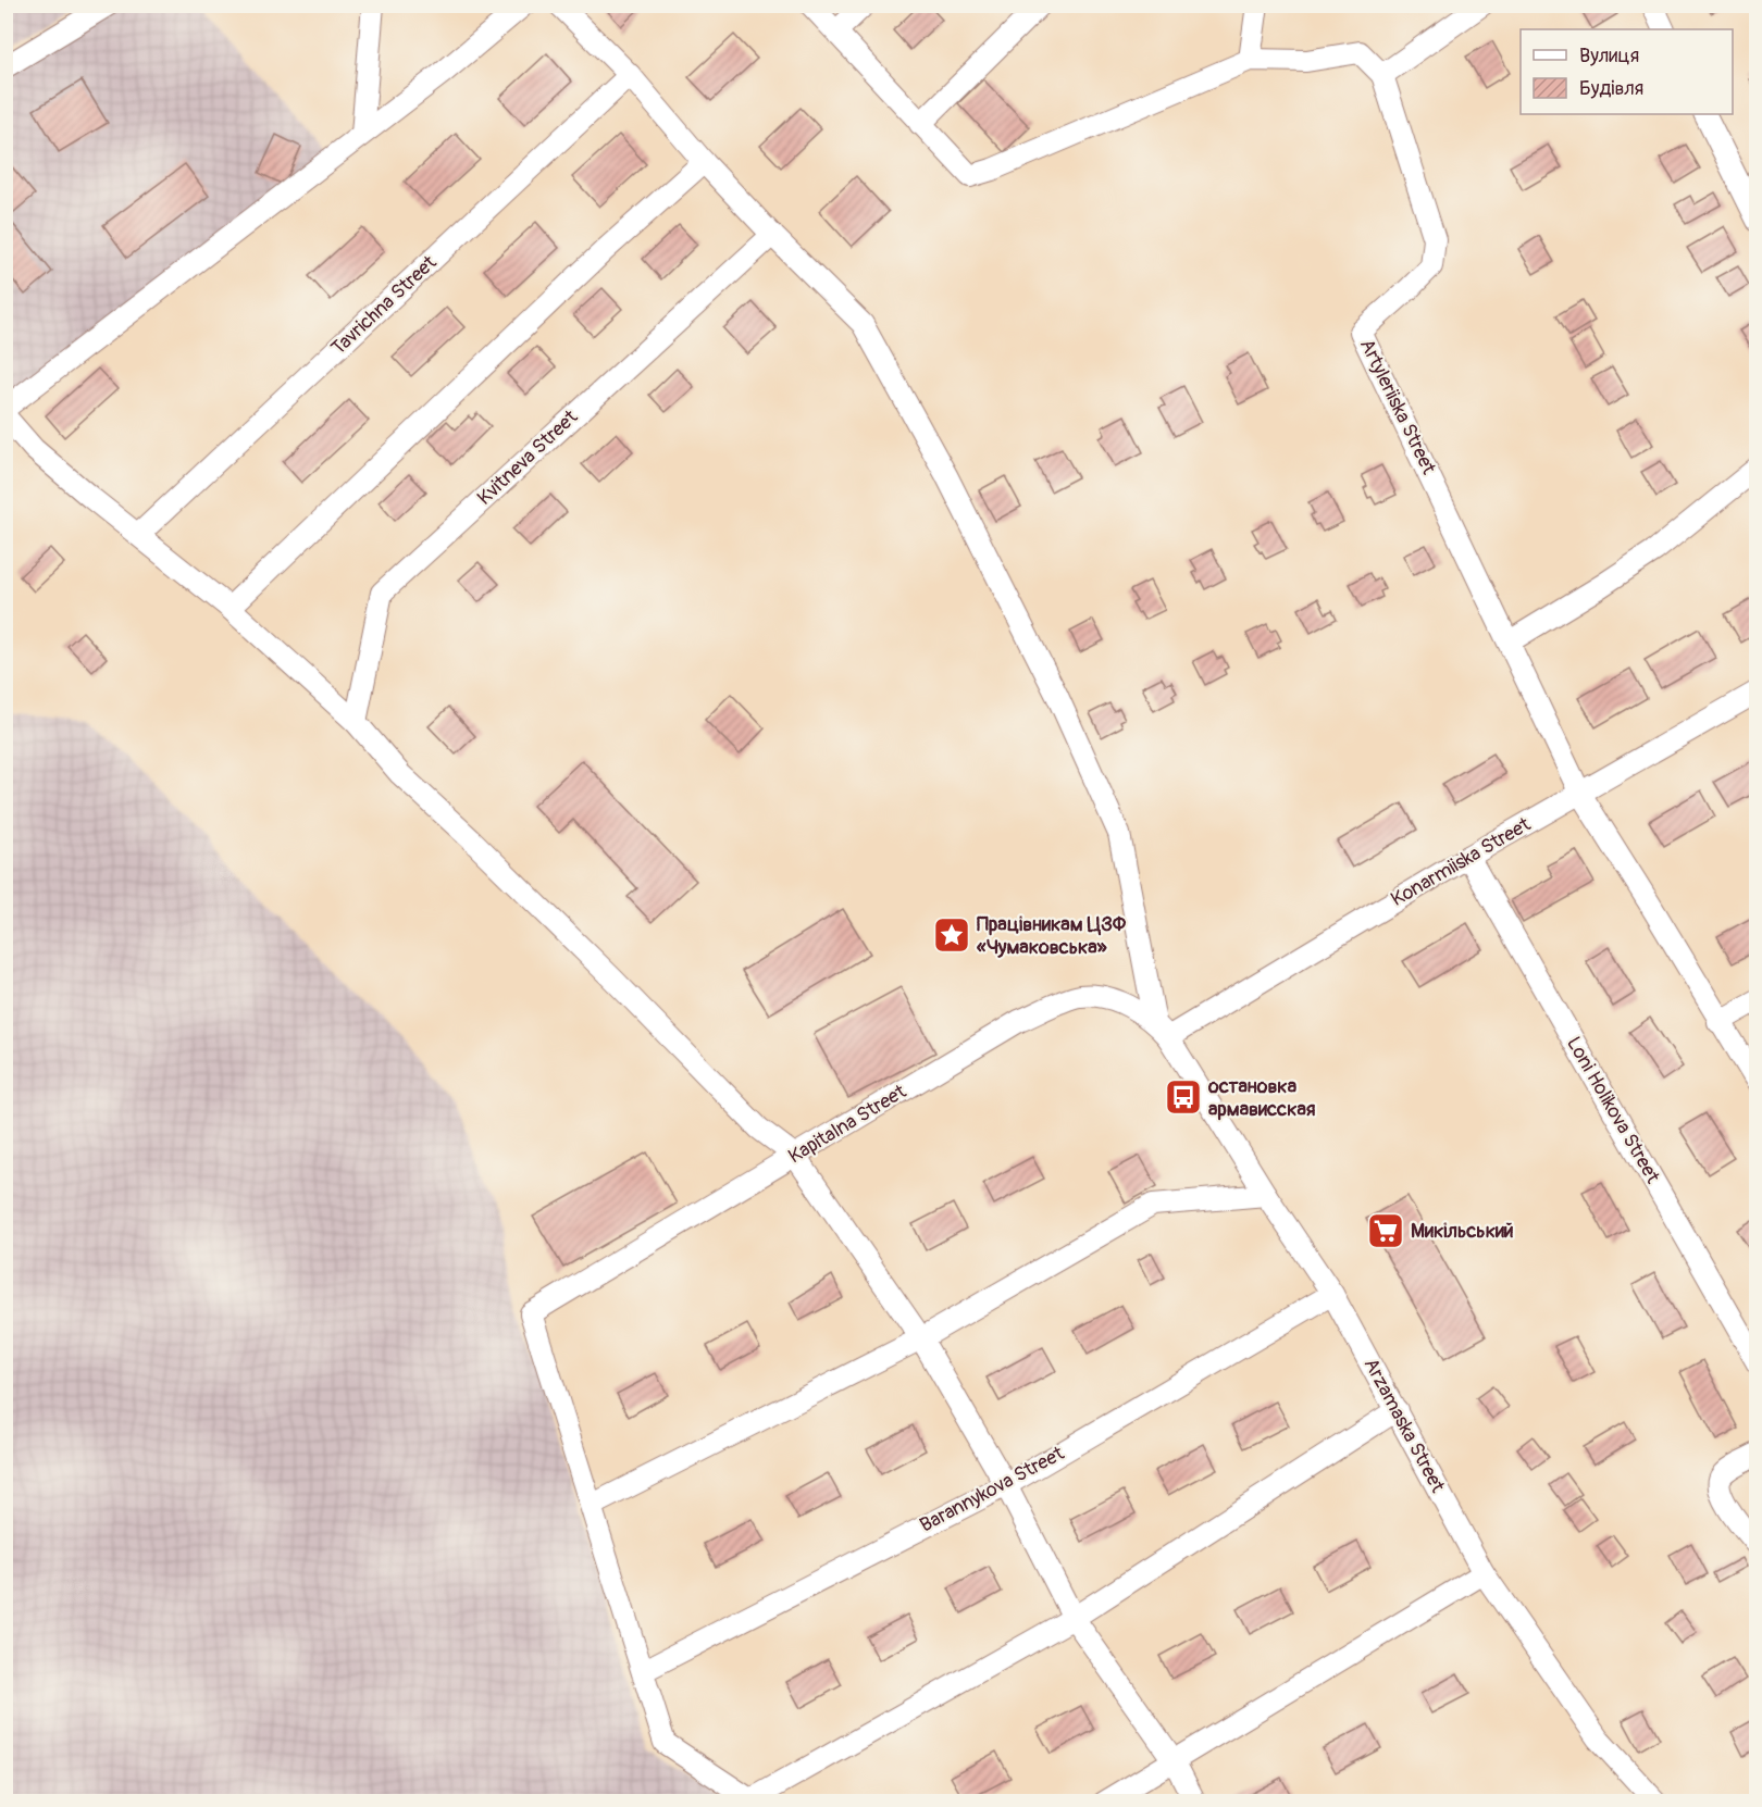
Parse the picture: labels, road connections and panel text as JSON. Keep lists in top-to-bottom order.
{
  "streets": {
    "street": [
      "Tavrichna Street",
      "Artyleriiska Street",
      "Kvitneva Street",
      "Konarmiiska Street",
      "Loni Holikova Street",
      "Kapitalna Street",
      "Arzamaska Street",
      "Barannykova Street"
    ]
  },
  "crossings": [
    ["Konarmiiska Street", "Loni Holikova Street"],
    ["Konarmiiska Street", "Kapitalna Street"],
    ["Konarmiiska Street", "Arzamaska Street"],
    ["Kapitalna Street", "Arzamaska Street"],
    ["Arzamaska Street", "Barannykova Street"]
  ],
  "places": {
    "place": ["Працівникам ЦЗФ «Чумаковська»"],
    "bus stop": ["остановка армависская"],
    "supermarket": ["Микільський"]
  },
  "legend": ["Вулиця", "Будівля"]
}
